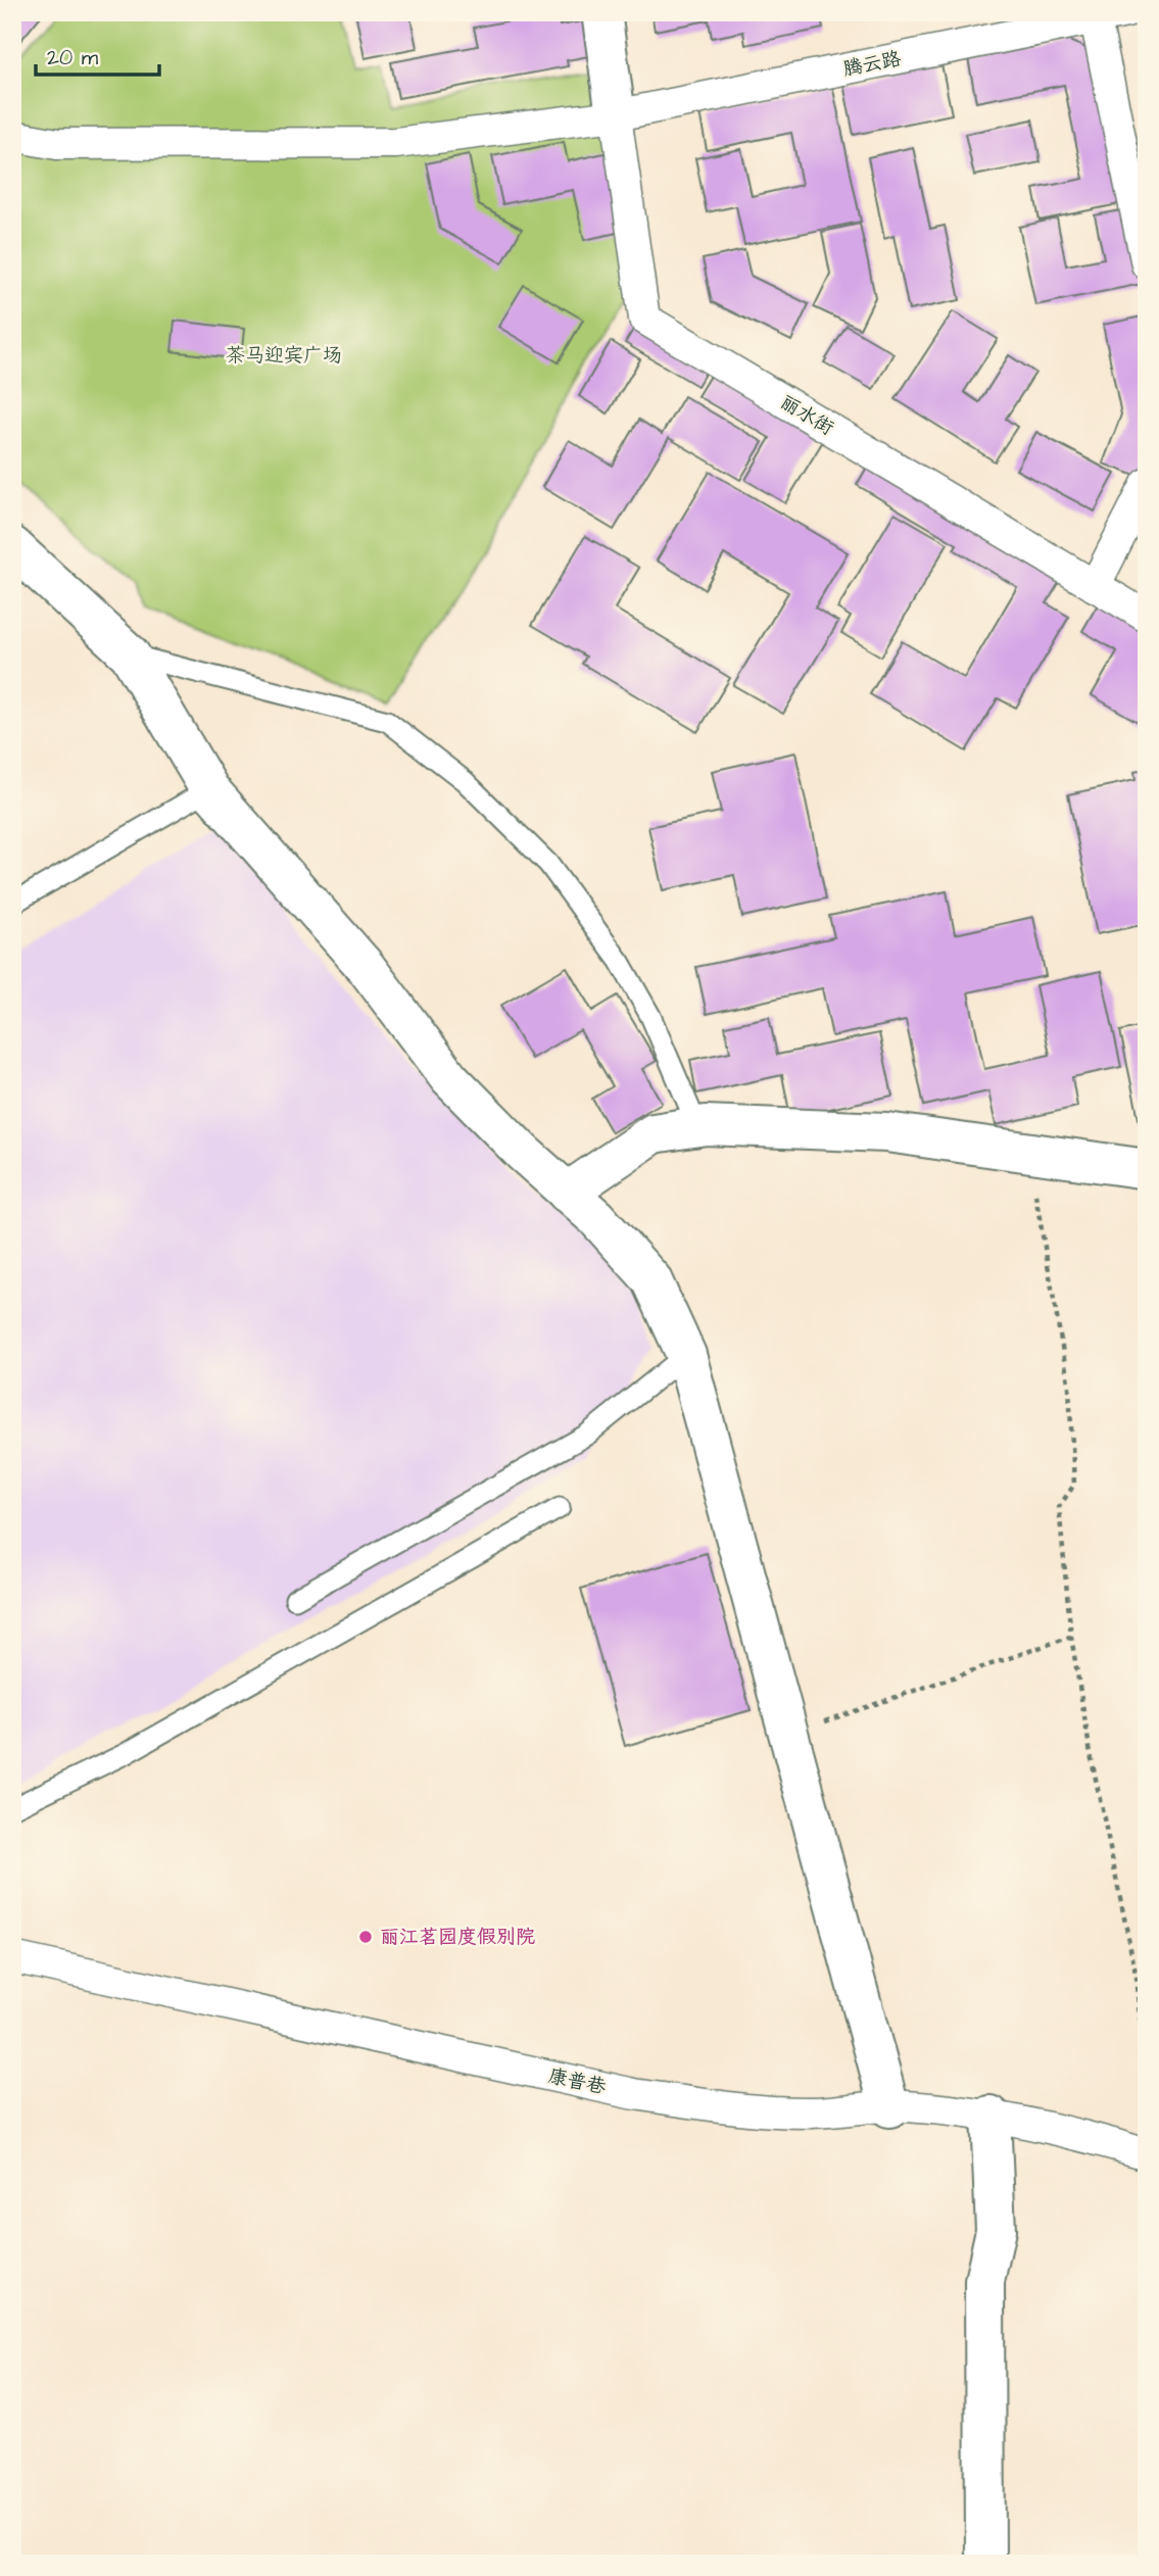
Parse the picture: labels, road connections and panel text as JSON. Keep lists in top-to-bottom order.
{
  "streets": {
    "street": ["腾云路", "丽水街", "康普巷"]
  },
  "crossings": [
    ["腾云路", "丽水街"]
  ],
  "parks": ["茶马迎宾广场"],
  "places": ["丽江茗园度假别院"],
  "scale_bar": "20 m"
}
